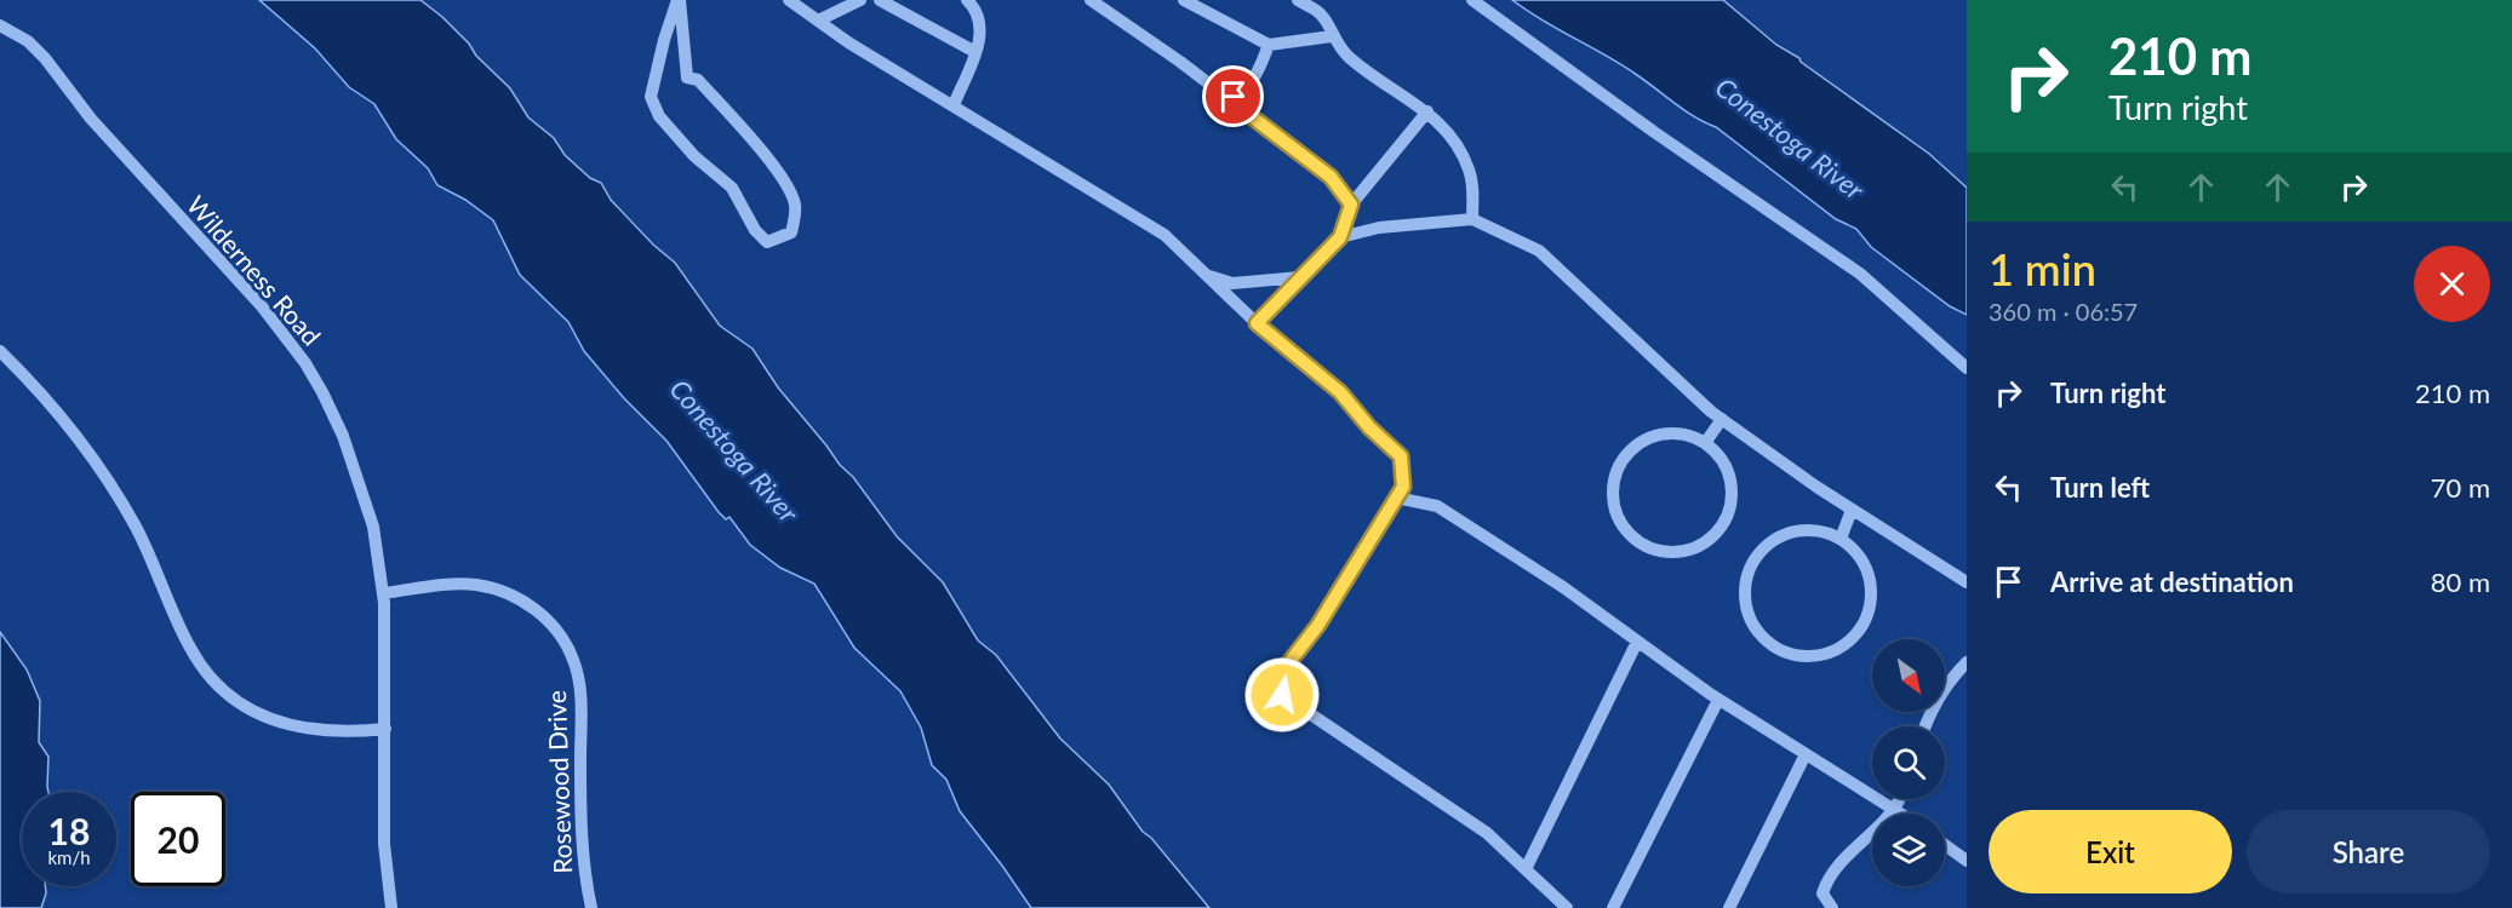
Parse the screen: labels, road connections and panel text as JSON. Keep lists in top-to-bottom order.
{
  "streets": {
    "street": ["Wilderness Road", "Rosewood Drive"]
  },
  "crossings": [
    ["Wilderness Road", "Rosewood Drive"]
  ],
  "water": ["Conestoga River"],
  "north": "bottom right",
  "page": {
    "turn": ["210 m", "Turn right"],
    "heading": ["1 min", "360 m · 06:57"],
    "list": [
      {
        "name": "Turn right",
        "value": "210 m"
      },
      {
        "name": "Turn left",
        "value": "70 m"
      },
      {
        "name": "Arrive at destination",
        "value": "80 m"
      }
    ],
    "speed": "18 km/h",
    "limit": "20",
    "buttons": ["Exit", "Share"]
  }
}
